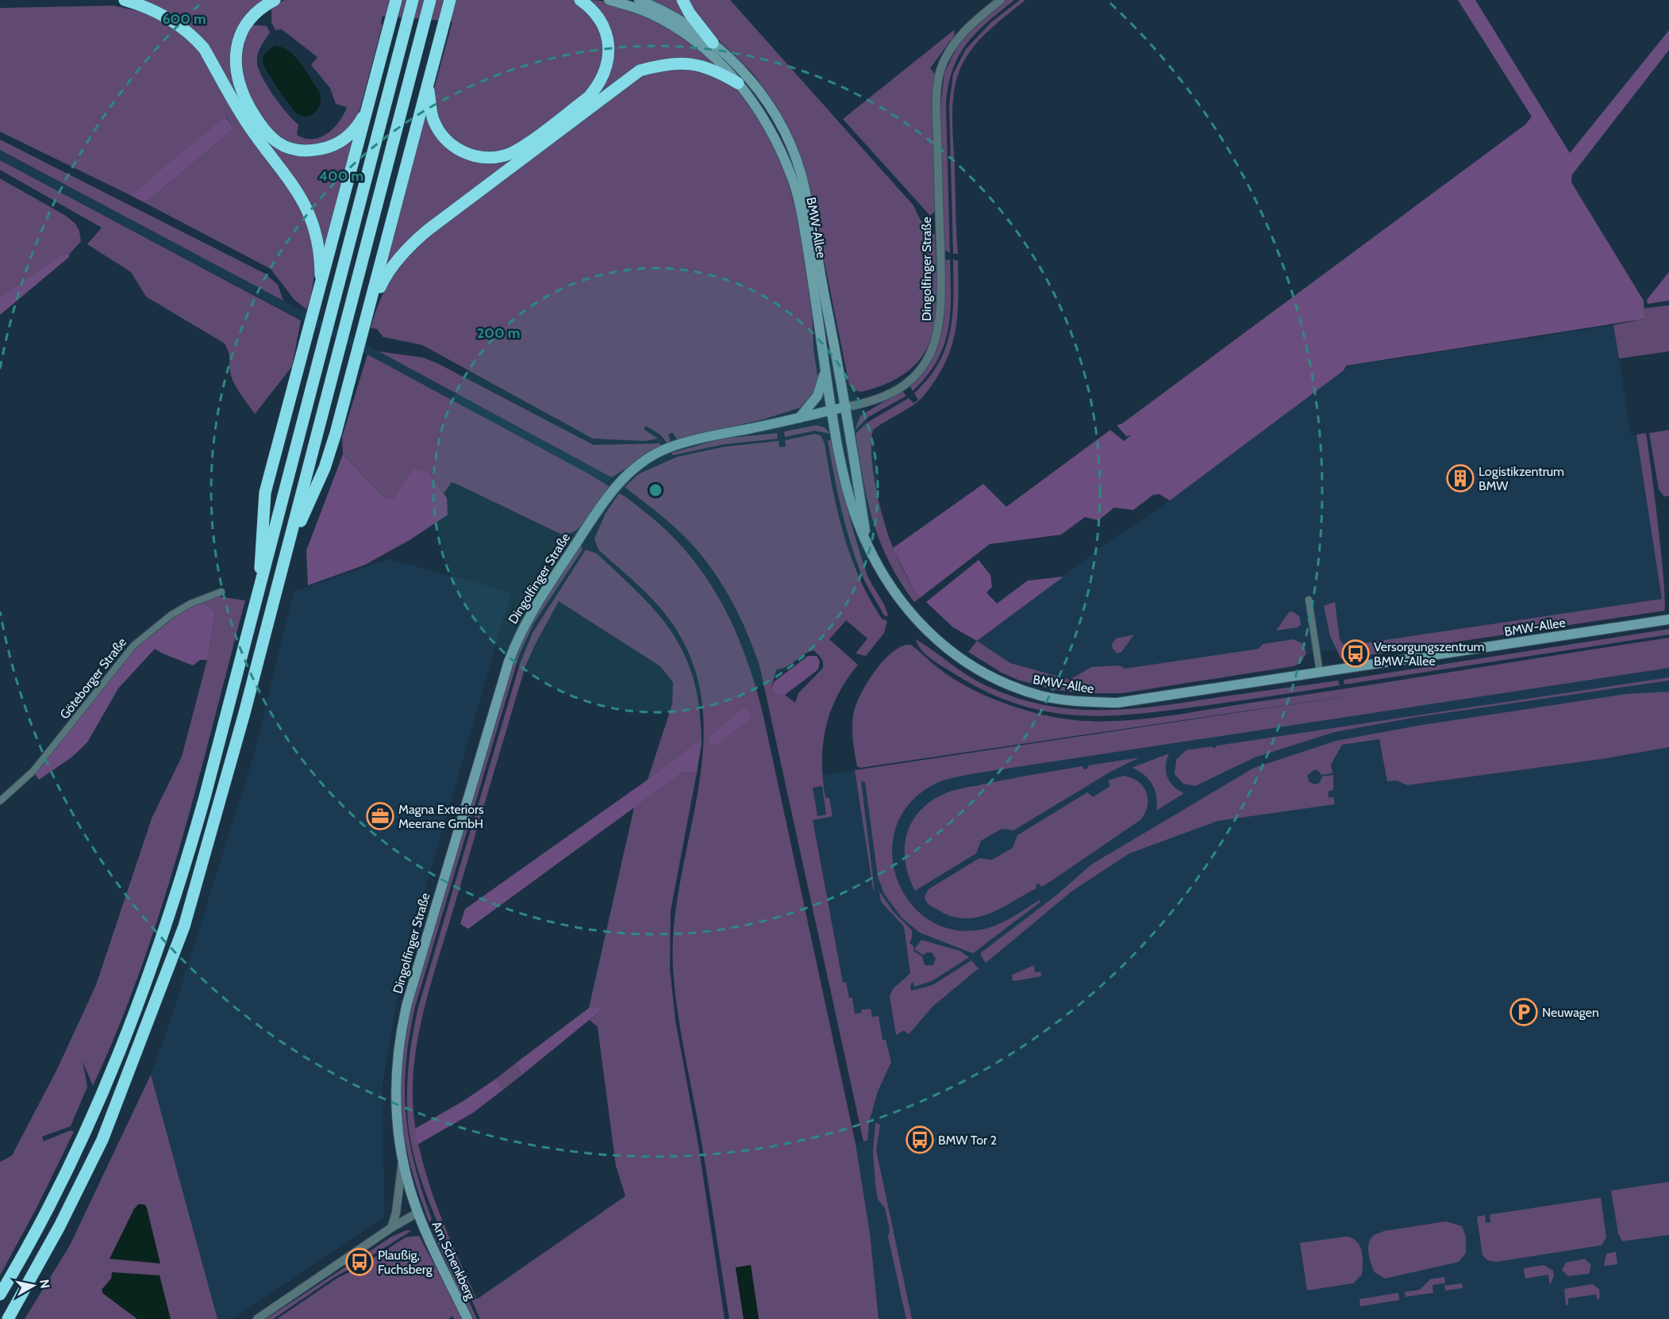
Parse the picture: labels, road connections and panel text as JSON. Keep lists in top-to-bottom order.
{
  "streets": {
    "main road": ["BMW-Allee", "Dingolfinger Straße", "Am Schenkberg"],
    "street": ["Göteborger Straße"]
  },
  "crossings": [
    ["BMW-Allee", "Dingolfinger Straße"],
    ["Dingolfinger Straße", "Am Schenkberg"]
  ],
  "places": {
    "building": ["Logistikzentrum BMW"],
    "bus stop": ["Versorgungszentrum BMW-Allee", "BMW Tor 2", "Plaußig, Fuchsberg"],
    "office": ["Magna Exteriors Meerane GmbH"],
    "parking": ["Neuwagen"]
  },
  "north": "right",
  "rings": ["600 m", "400 m", "200 m"]
}
